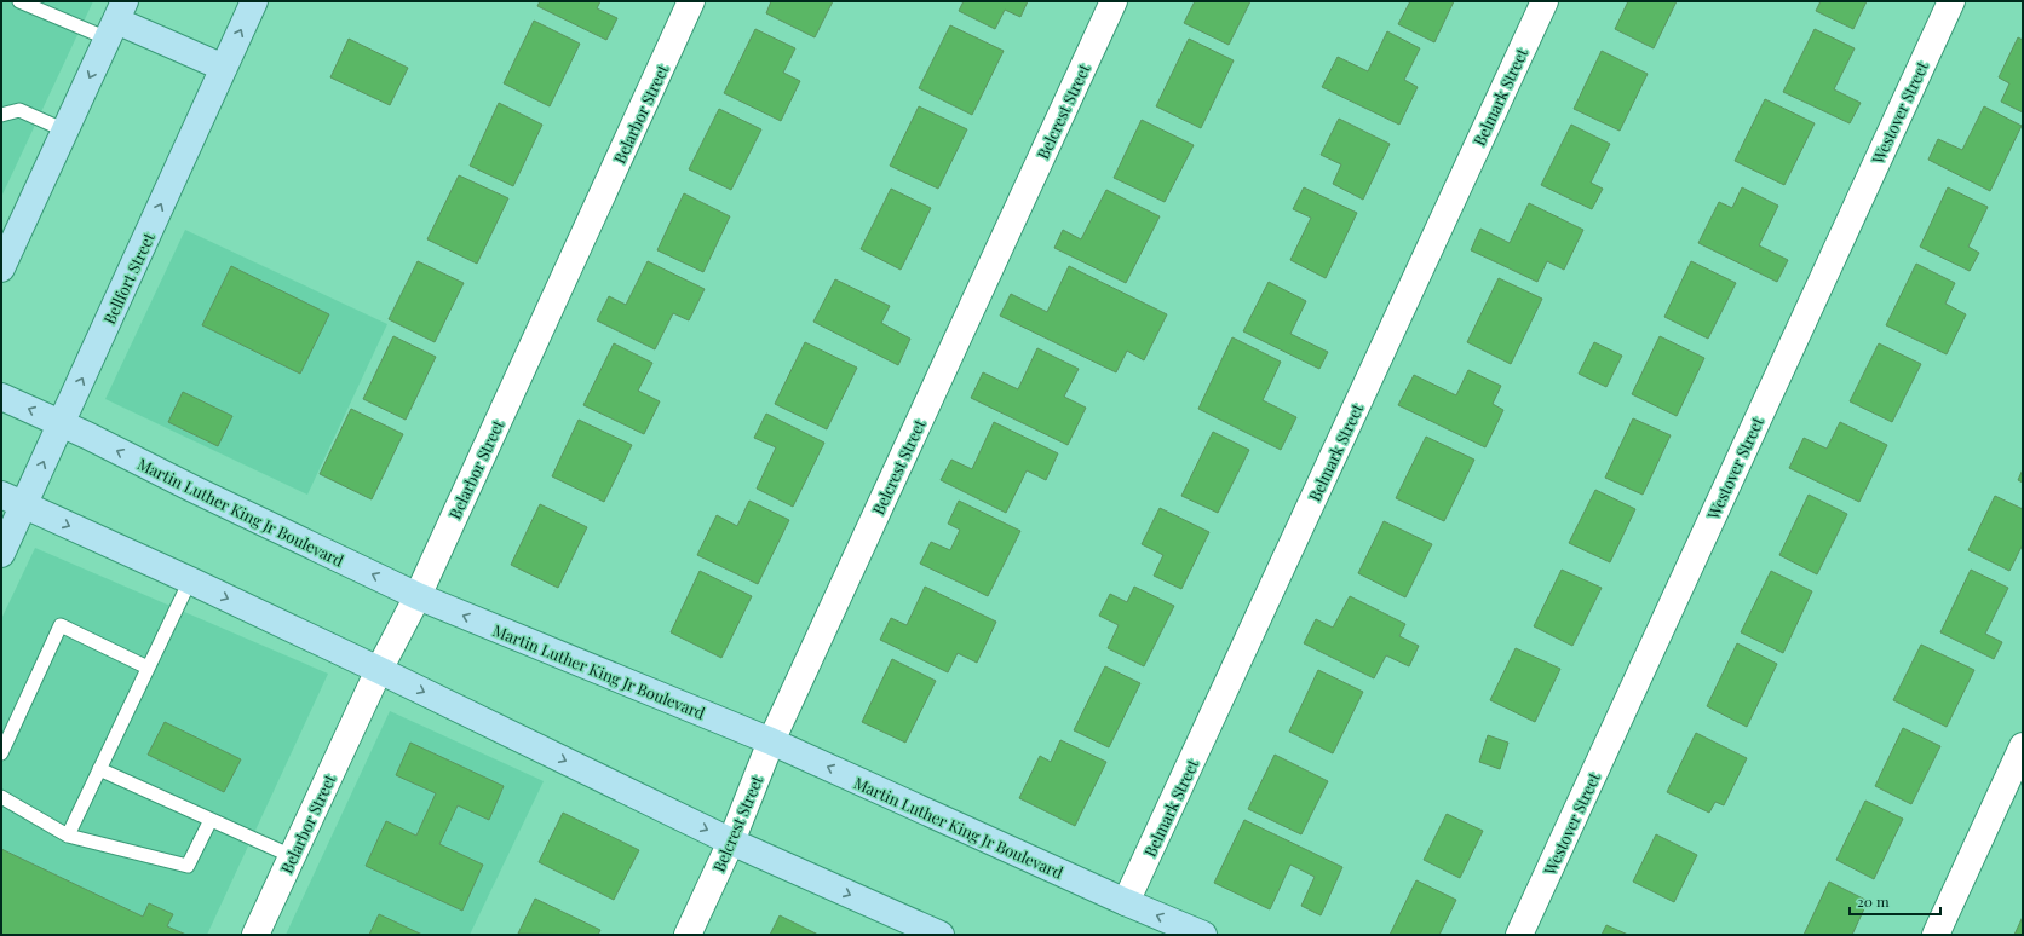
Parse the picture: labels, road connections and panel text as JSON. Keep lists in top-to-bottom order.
{
  "streets": {
    "main road": ["Bellfort Street", "Martin Luther King Jr Boulevard"],
    "street": [
      "Belmark Street",
      "Belcrest Street",
      "Westover Street",
      "Belarbor Street"
    ]
  },
  "crossings": [
    ["Belmark Street", "Martin Luther King Jr Boulevard"],
    ["Belcrest Street", "Martin Luther King Jr Boulevard"],
    ["Belarbor Street", "Martin Luther King Jr Boulevard"],
    ["Bellfort Street", "Martin Luther King Jr Boulevard"]
  ],
  "scale_bar": "20 m"
}
